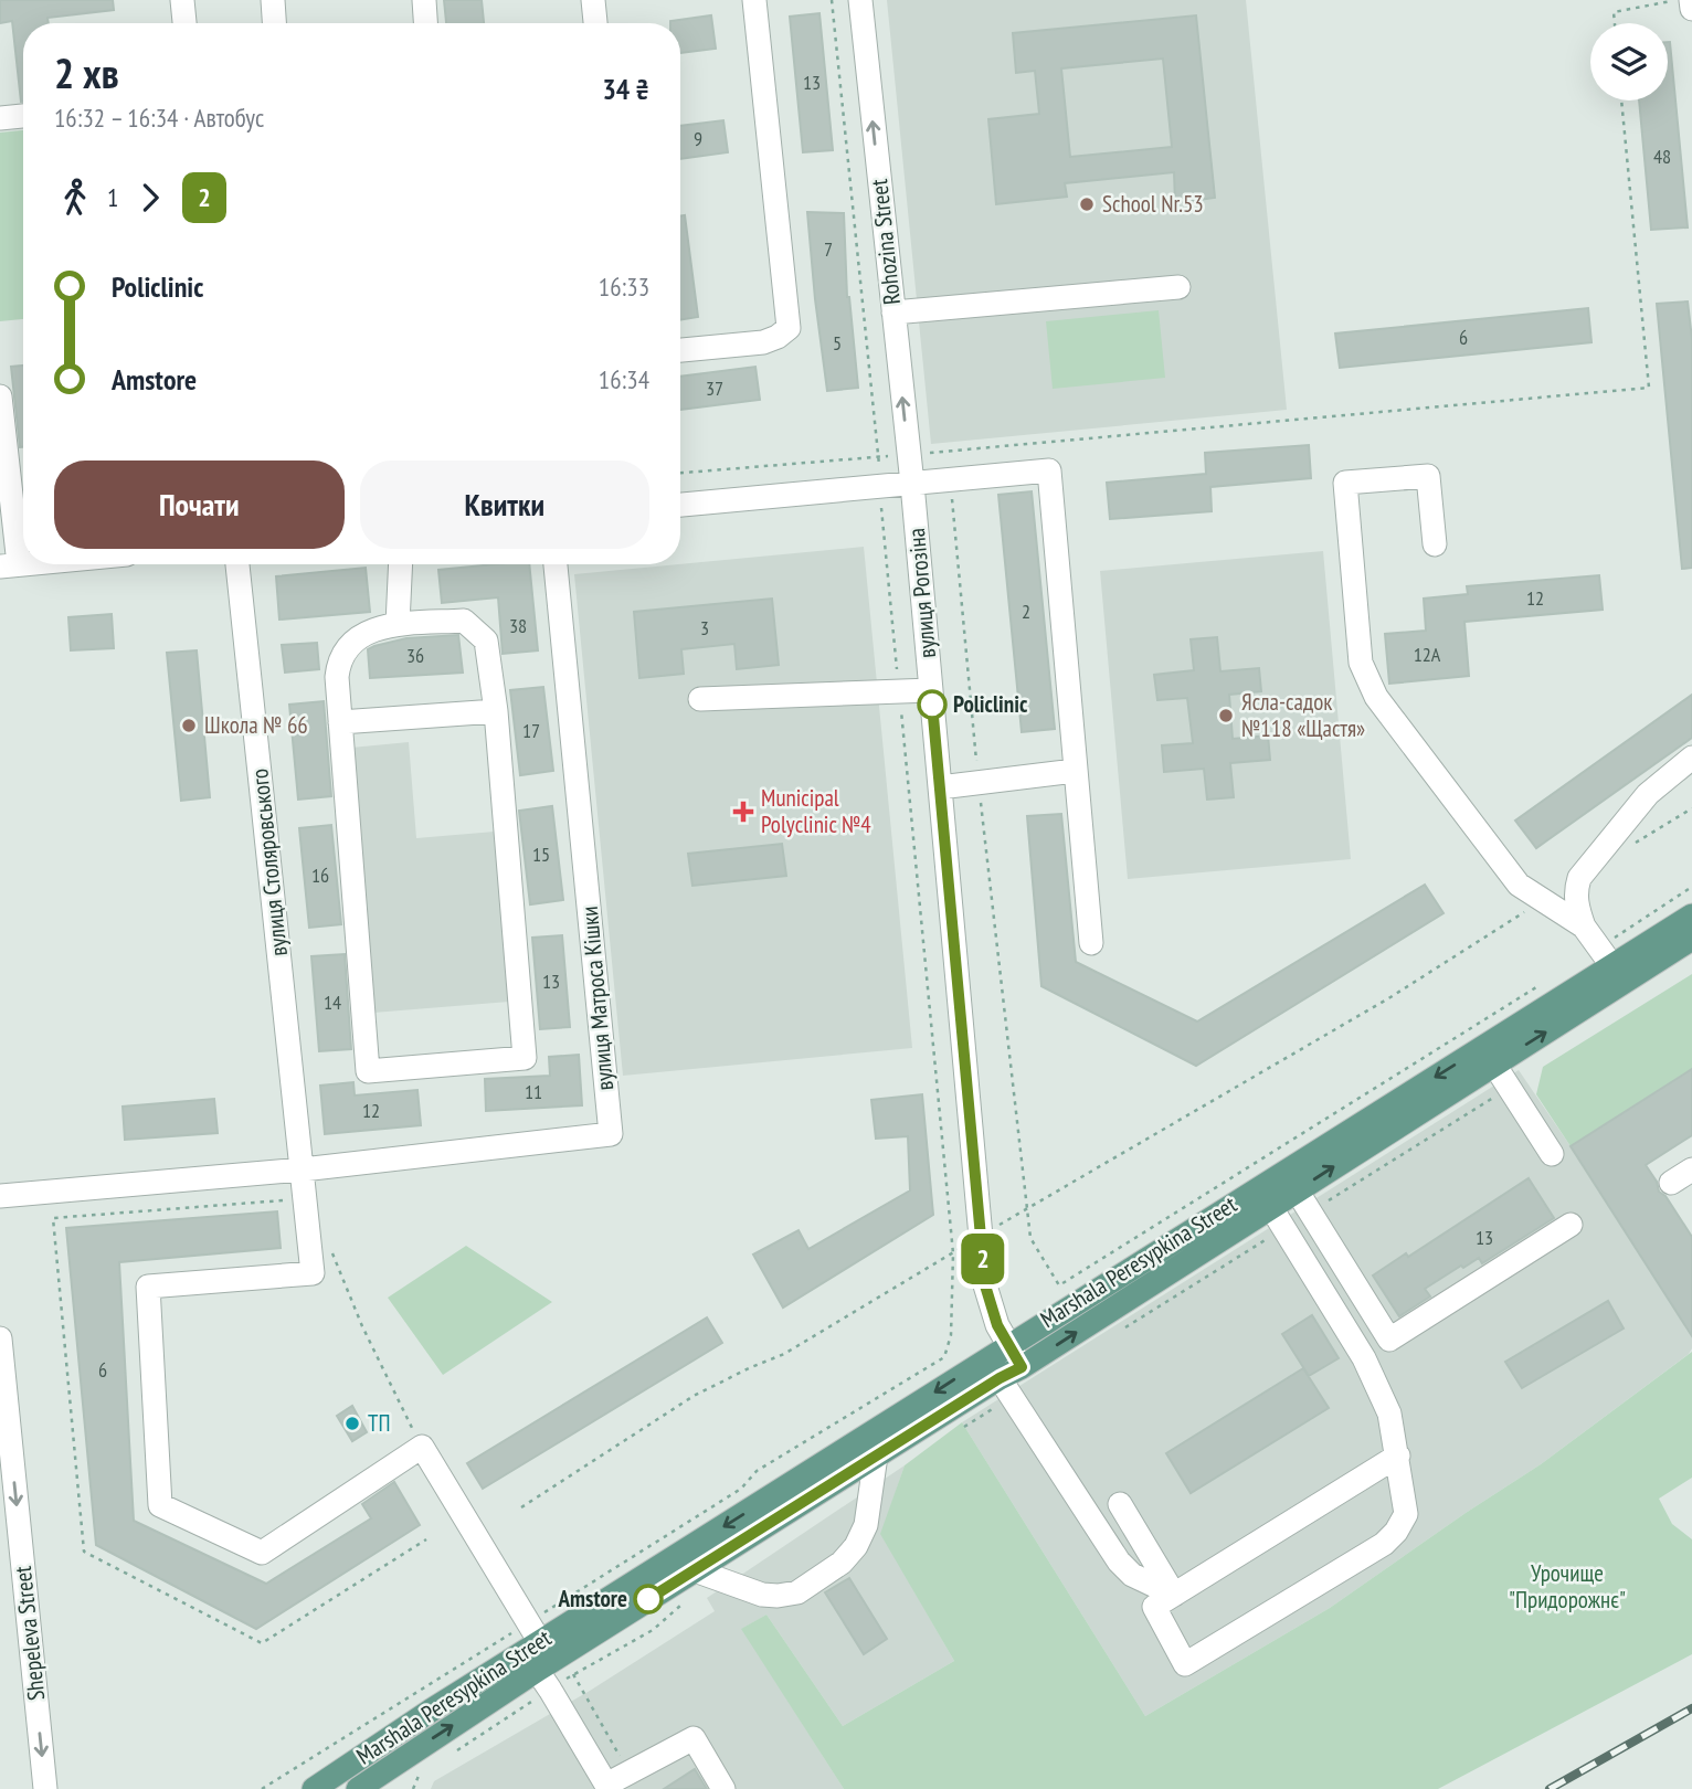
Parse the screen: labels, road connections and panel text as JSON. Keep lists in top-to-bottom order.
{
  "streets": {
    "main road": ["Marshala Peresypkina Street"],
    "street": [
      "Rohozina Street",
      "вулиця Рогозіна",
      "вулиця Столяровського",
      "вулиця Матроса Кішки",
      "Shepeleva Street"
    ]
  },
  "crossings": [
    ["Rohozina Street", "вулиця Рогозіна"],
    ["вулиця Рогозіна", "Marshala Peresypkina Street"],
    ["вулиця Столяровського", "вулиця Матроса Кішки"]
  ],
  "one_way": ["Rohozina Street", "Shepeleva Street"],
  "parks": ["Урочище \"Придорожнє\""],
  "places": {
    "other": [
      "School Nr.53",
      "Policlinic",
      "Ясла-садок №118 «Щастя»",
      "Школа № 66",
      "ТП",
      "Amstore"
    ],
    "health": ["Municipal Polyclinic №4"]
  },
  "lines": ["bus line 2"],
  "house_numbers": [
    "13",
    "9",
    "48",
    "7",
    "6",
    "5",
    "37",
    "12",
    "2",
    "38",
    "3",
    "12А",
    "36",
    "17",
    "15",
    "16",
    "13",
    "14",
    "11",
    "12",
    "13",
    "6"
  ],
  "page": {
    "on_map": "2",
    "heading": ["2 хв", "16:32 – 16:34 · Автобус", "34 ₴"],
    "legs": ["1", "2"],
    "list": [
      {
        "name": "Policlinic",
        "value": "16:33"
      },
      {
        "name": "Amstore",
        "value": "16:34"
      }
    ],
    "buttons": ["Почати", "Квитки"]
  }
}
